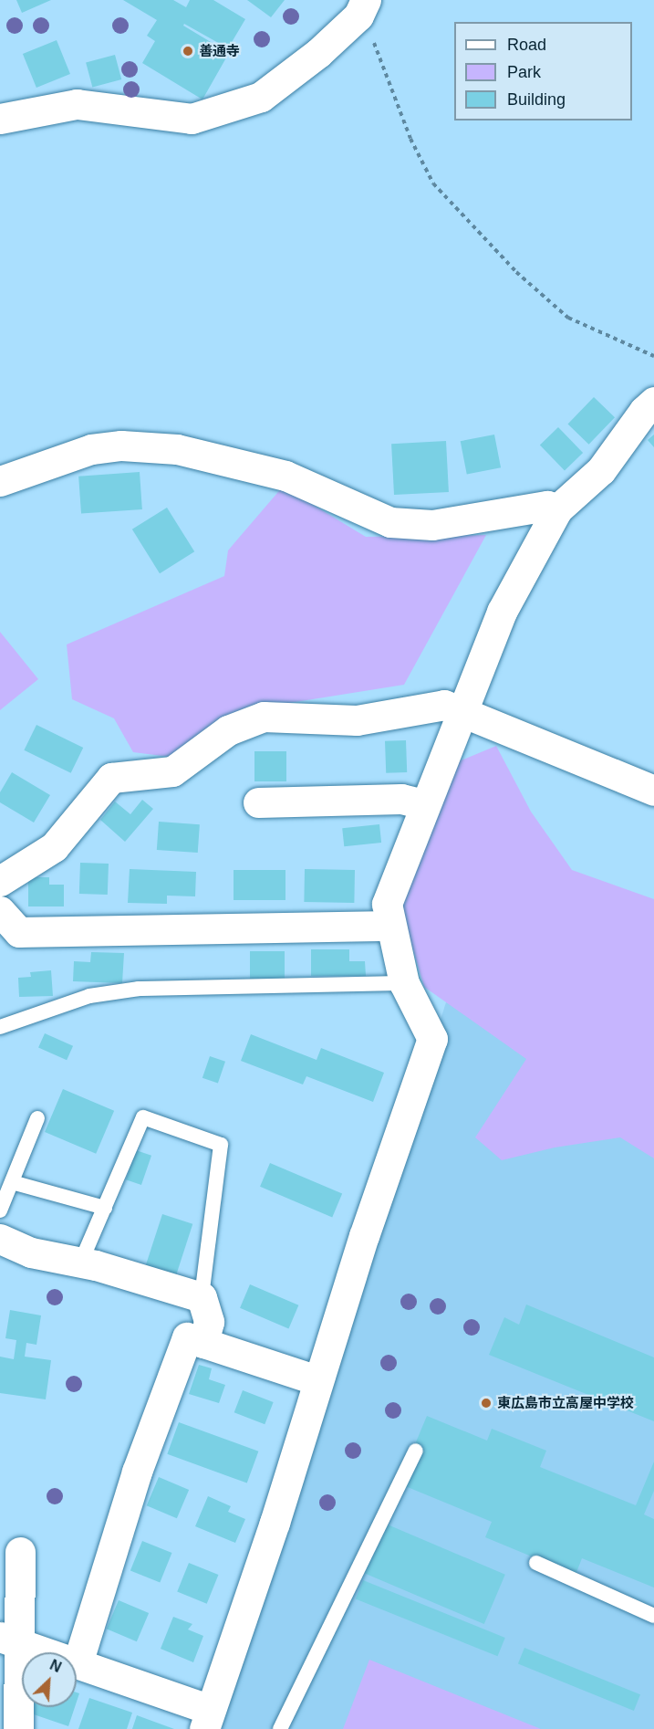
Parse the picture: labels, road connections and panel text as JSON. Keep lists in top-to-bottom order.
{
  "places": ["善通寺", "東広島市立高屋中学校"],
  "legend": ["Road", "Park", "Building"],
  "north": "top right"
}
